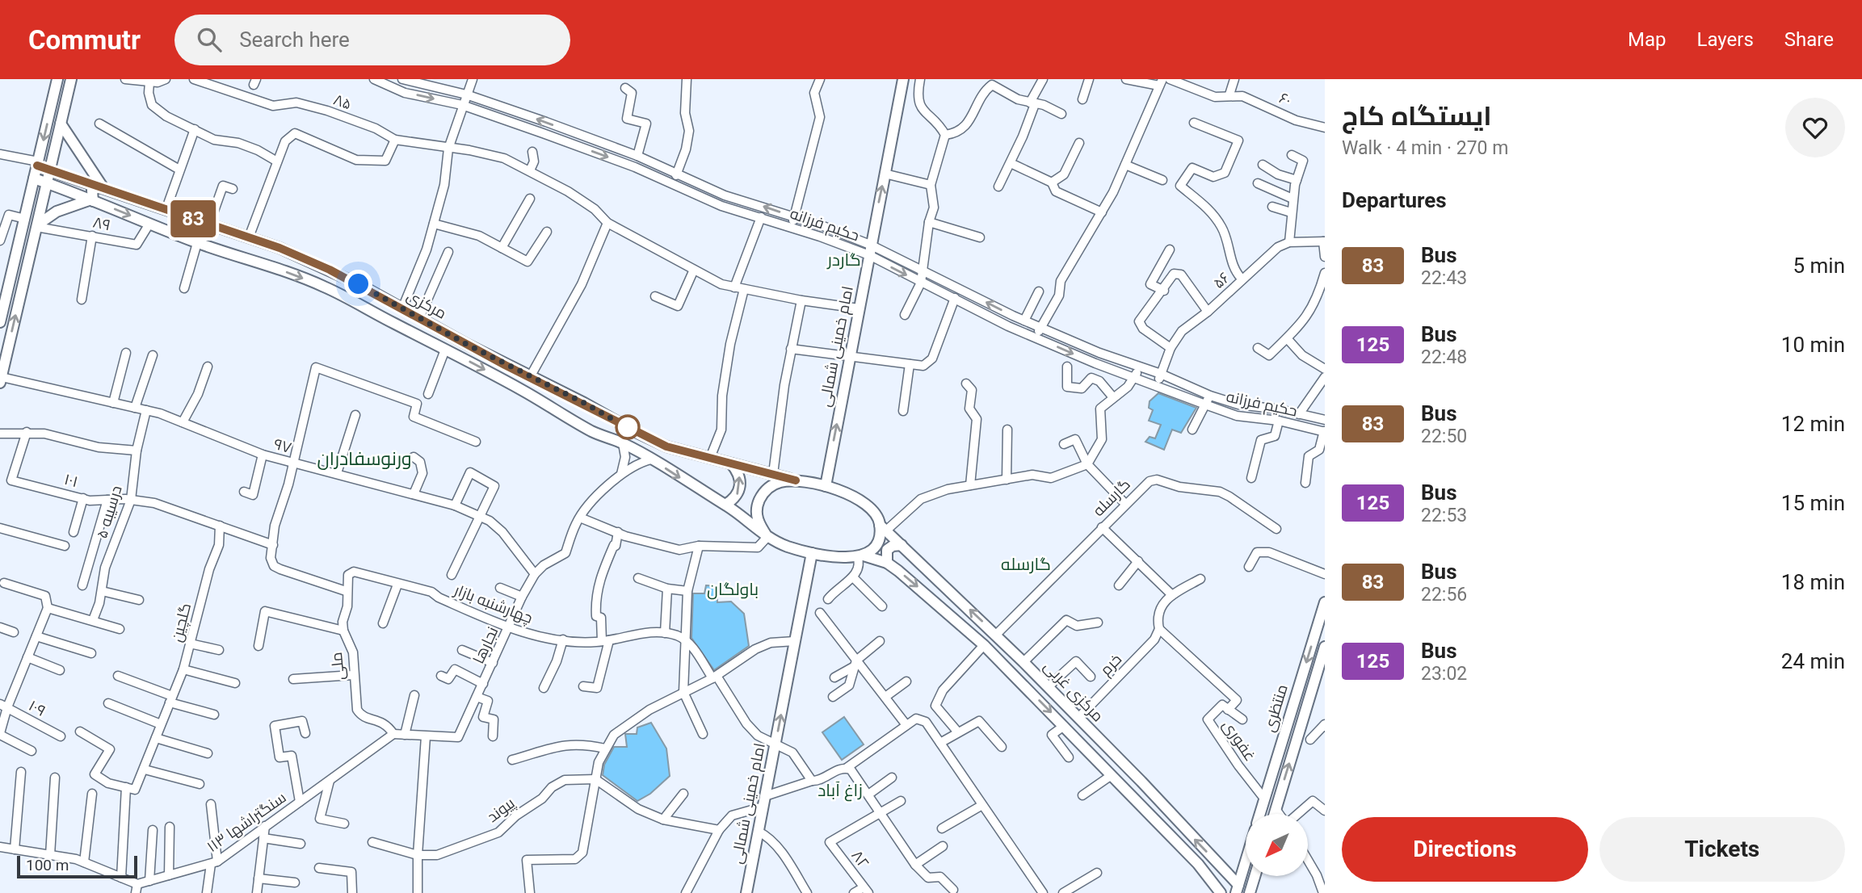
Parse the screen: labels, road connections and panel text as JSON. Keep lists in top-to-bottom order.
{
  "streets": {
    "main road": [
      "مرکزی",
      "امام خمینی شمالی",
      "مرکزی غربی",
      "منتظری"
    ],
    "street": [
      "۶۰",
      "۸۵",
      "۸۹",
      "حکیم فرزانه",
      "۵۶",
      "۹۷",
      "۱۰۱",
      "گارسله",
      "درسیبه ۵",
      "چهارشنبه بازار",
      "گلچین",
      "نجارها",
      "خرم",
      "ملی",
      "۱۰۹",
      "غفوری",
      "پیوند",
      "سنگتراشها ۱۱۳",
      "۸۲"
    ]
  },
  "crossings": [
    ["۸۵", "امام خمینی شمالی"],
    ["۸۹", "مرکزی"],
    ["حکیم فرزانه", "۵۶"],
    ["حکیم فرزانه", "امام خمینی شمالی"],
    ["مرکزی", "امام خمینی شمالی"],
    ["مرکزی", "نجارها"],
    ["مرکزی", "مرکزی غربی"],
    ["امام خمینی شمالی", "مرکزی غربی"],
    ["۹۷", "درسیبه ۵"],
    ["۹۷", "نجارها"],
    ["۱۰۱", "درسیبه ۵"],
    ["۱۰۱", "گلچین"],
    ["گارسله", "مرکزی غربی"],
    ["چهارشنبه بازار", "نجارها"],
    ["چهارشنبه بازار", "ملی"],
    ["نجارها", "ملی"],
    ["نجارها", "سنگتراشها ۱۱۳"],
    ["خرم", "مرکزی غربی"],
    ["خرم", "غفوری"],
    ["ملی", "سنگتراشها ۱۱۳"],
    ["منتظری", "غفوری"]
  ],
  "one_way": ["امام خمینی شمالی"],
  "districts": [
    "گاردر",
    "ورنوسفادران",
    "گارسله",
    "باولگان",
    "زاغ آباد"
  ],
  "lines": ["bus line 83"],
  "scale_bar": "100 m",
  "north": "bottom left",
  "page": {
    "header": "Commutr",
    "search": "Search here",
    "nav": ["Map", "Layers", "Share"],
    "on_map": "83",
    "heading": [
      ["ایستگاه کاج", "Walk · 4 min · 270 m"],
      "Departures"
    ],
    "list": [
      {
        "mark": "83",
        "name": "Bus",
        "note": "22:43",
        "value": "5 min"
      },
      {
        "mark": "125",
        "name": "Bus",
        "note": "22:48",
        "value": "10 min"
      },
      {
        "mark": "83",
        "name": "Bus",
        "note": "22:50",
        "value": "12 min"
      },
      {
        "mark": "125",
        "name": "Bus",
        "note": "22:53",
        "value": "15 min"
      },
      {
        "mark": "83",
        "name": "Bus",
        "note": "22:56",
        "value": "18 min"
      },
      {
        "mark": "125",
        "name": "Bus",
        "note": "23:02",
        "value": "24 min"
      }
    ],
    "buttons": ["Directions", "Tickets"],
    "scale": "100 m"
  }
}
